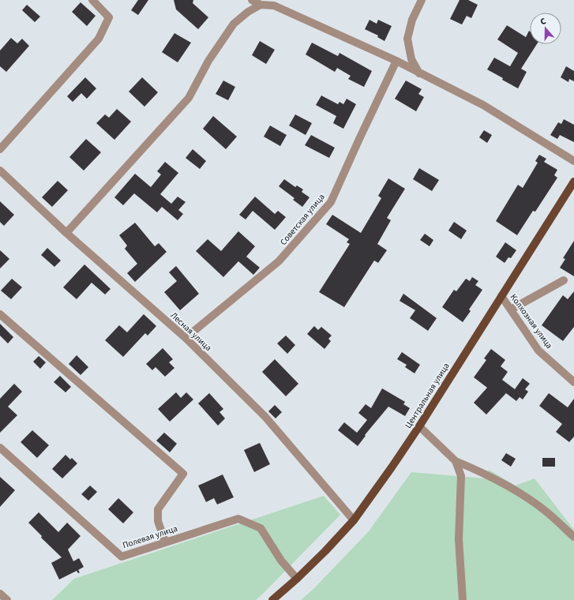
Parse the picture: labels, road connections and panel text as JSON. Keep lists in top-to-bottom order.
{
  "streets": {
    "main road": ["Центральная улица"],
    "street": [
      "Советская улица",
      "Колхозная улица",
      "Лесная улица",
      "Полевая улица"
    ]
  },
  "crossings": [
    ["Советская улица", "Лесная улица"],
    ["Колхозная улица", "Центральная улица"],
    ["Лесная улица", "Центральная улица"],
    ["Центральная улица", "Полевая улица"]
  ],
  "north": "top"
}
